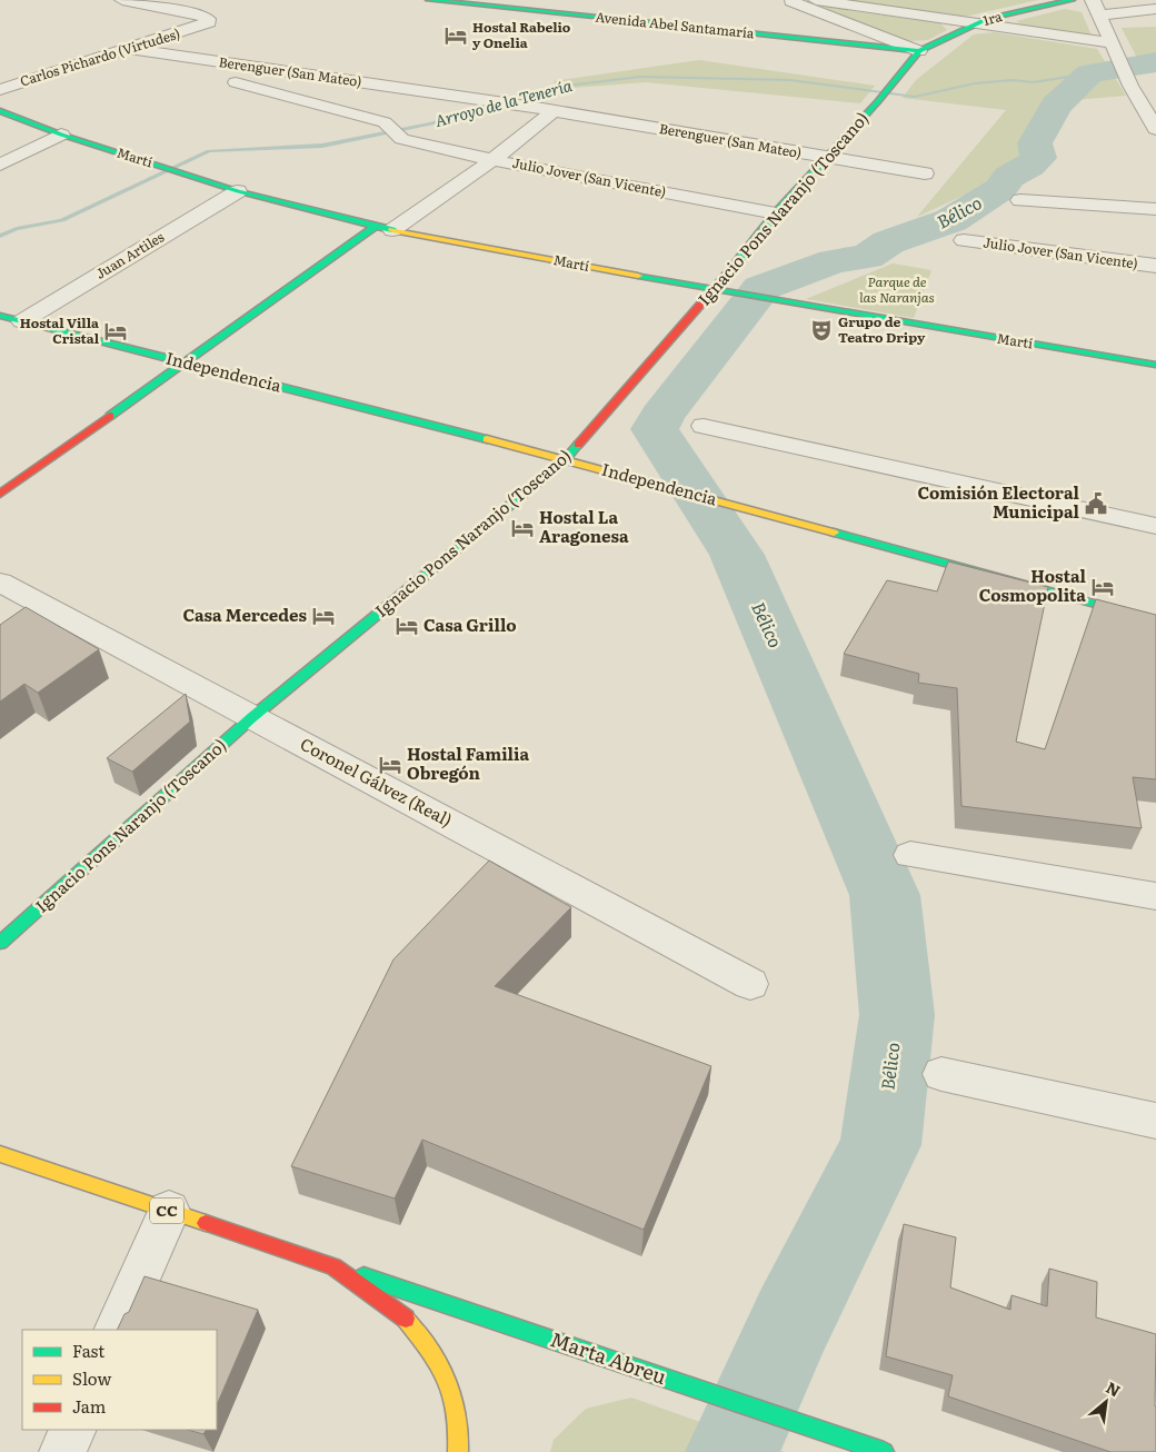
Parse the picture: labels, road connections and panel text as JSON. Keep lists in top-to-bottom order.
{
  "streets": {
    "street": [
      "1ra",
      "Avenida Abel Santamaría",
      "Carlos Pichardo (Virtudes)",
      "Berenguer (San Mateo)",
      "Martí",
      "Julio Jover (San Vicente)",
      "Ignacio Pons Naranjo (Toscano)",
      "Juan Artiles",
      "Independencia",
      "Coronel Gálvez (Real)",
      "CC",
      "Marta Abreu"
    ]
  },
  "crossings": [
    ["1ra", "Avenida Abel Santamaría"],
    ["1ra", "Ignacio Pons Naranjo (Toscano)"],
    ["Avenida Abel Santamaría", "Ignacio Pons Naranjo (Toscano)"],
    ["Carlos Pichardo (Virtudes)", "Berenguer (San Mateo)"],
    ["Berenguer (San Mateo)", "Ignacio Pons Naranjo (Toscano)"],
    ["Martí", "Ignacio Pons Naranjo (Toscano)"],
    ["Martí", "Juan Artiles"],
    ["Julio Jover (San Vicente)", "Ignacio Pons Naranjo (Toscano)"],
    ["Ignacio Pons Naranjo (Toscano)", "Independencia"],
    ["Ignacio Pons Naranjo (Toscano)", "Coronel Gálvez (Real)"],
    ["Juan Artiles", "Independencia"],
    ["CC", "Marta Abreu"]
  ],
  "water": ["Arroyo de la Tenería", "Bélico"],
  "parks": ["Parque de las Naranjas"],
  "places": {
    "hotel": [
      "Hostal Rabelio y Onelia",
      "Hostal Villa Cristal",
      "Hostal La Aragonesa",
      "Hostal Cosmopolita",
      "Casa Mercedes",
      "Casa Grillo",
      "Hostal Familia Obregón"
    ],
    "theatre": ["Grupo de Teatro Dripy"],
    "public building": ["Comisión Electoral Municipal"]
  },
  "legend": ["Fast", "Slow", "Jam"],
  "north": "top right"
}
